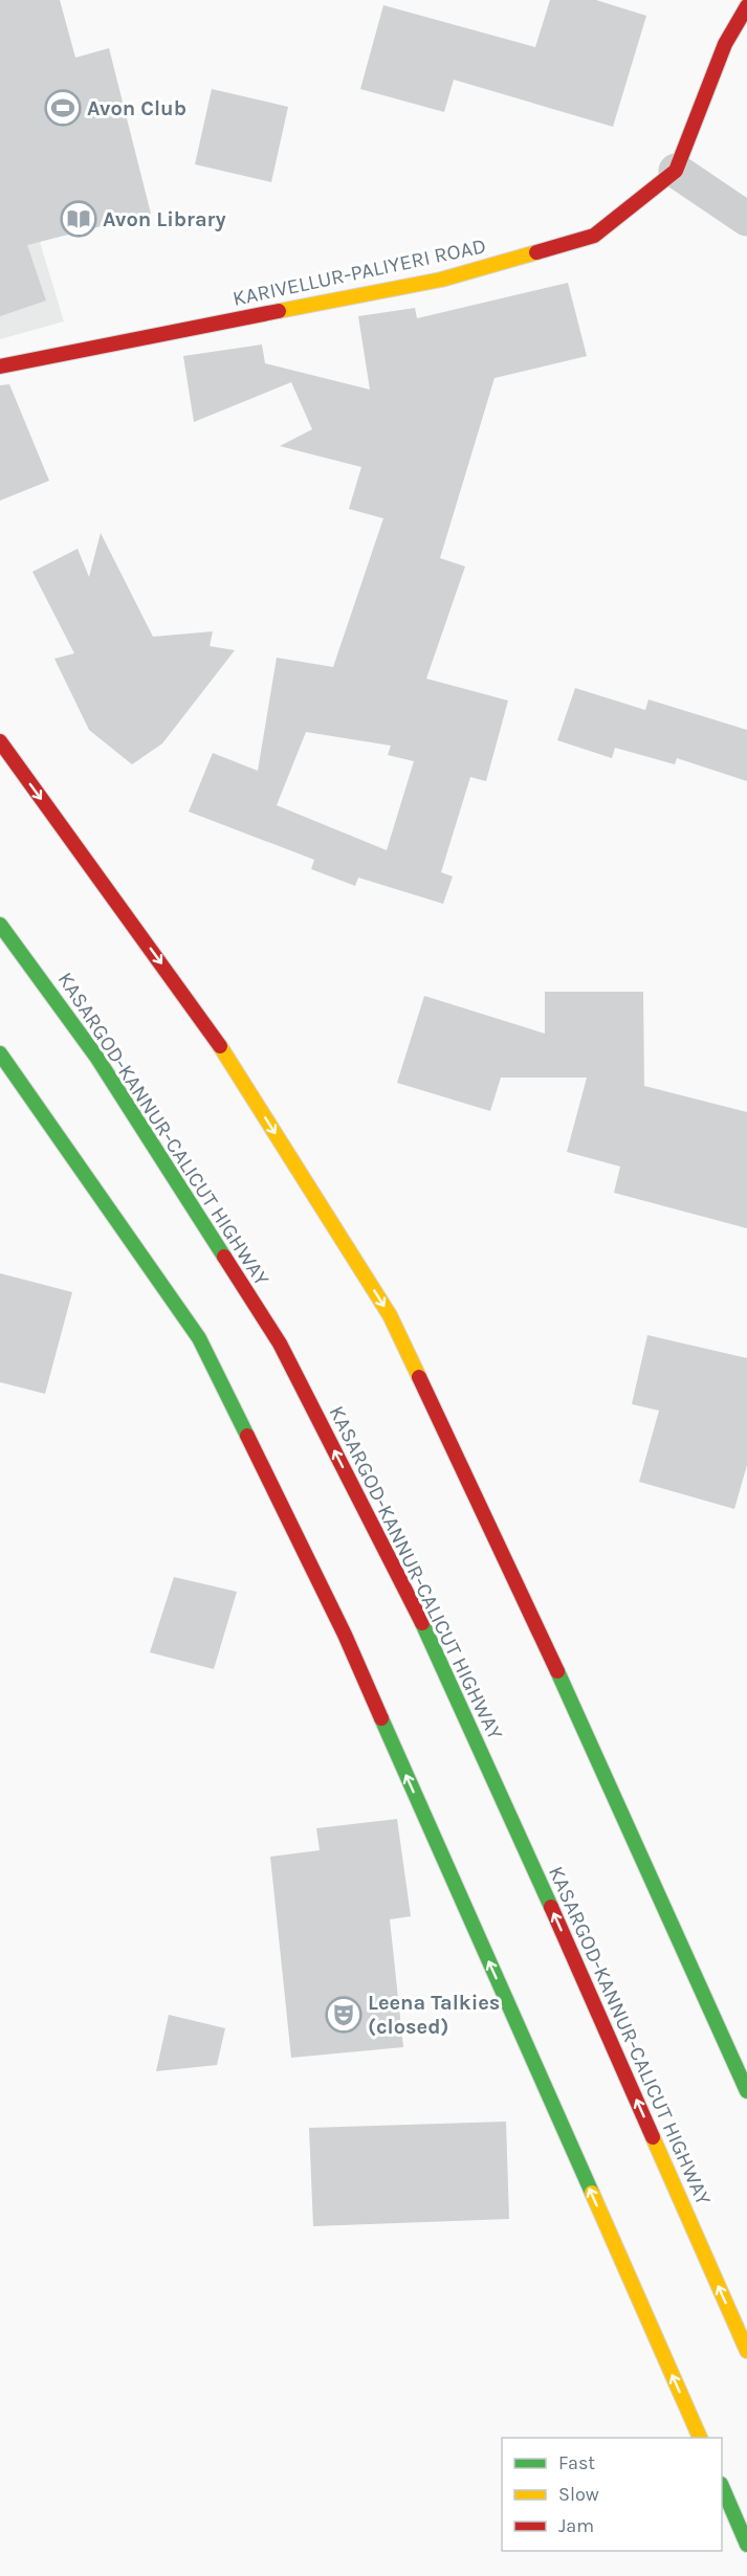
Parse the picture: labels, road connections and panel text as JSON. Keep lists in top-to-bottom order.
{
  "streets": {
    "main road": ["KARIVELLUR-PALIYERI ROAD", "KASARGOD-KANNUR-CALICUT HIGHWAY"]
  },
  "places": {
    "sports": ["Avon Club"],
    "library": ["Avon Library"],
    "theatre": ["Leena Talkies (closed)"]
  },
  "legend": ["Fast", "Slow", "Jam"]
}
